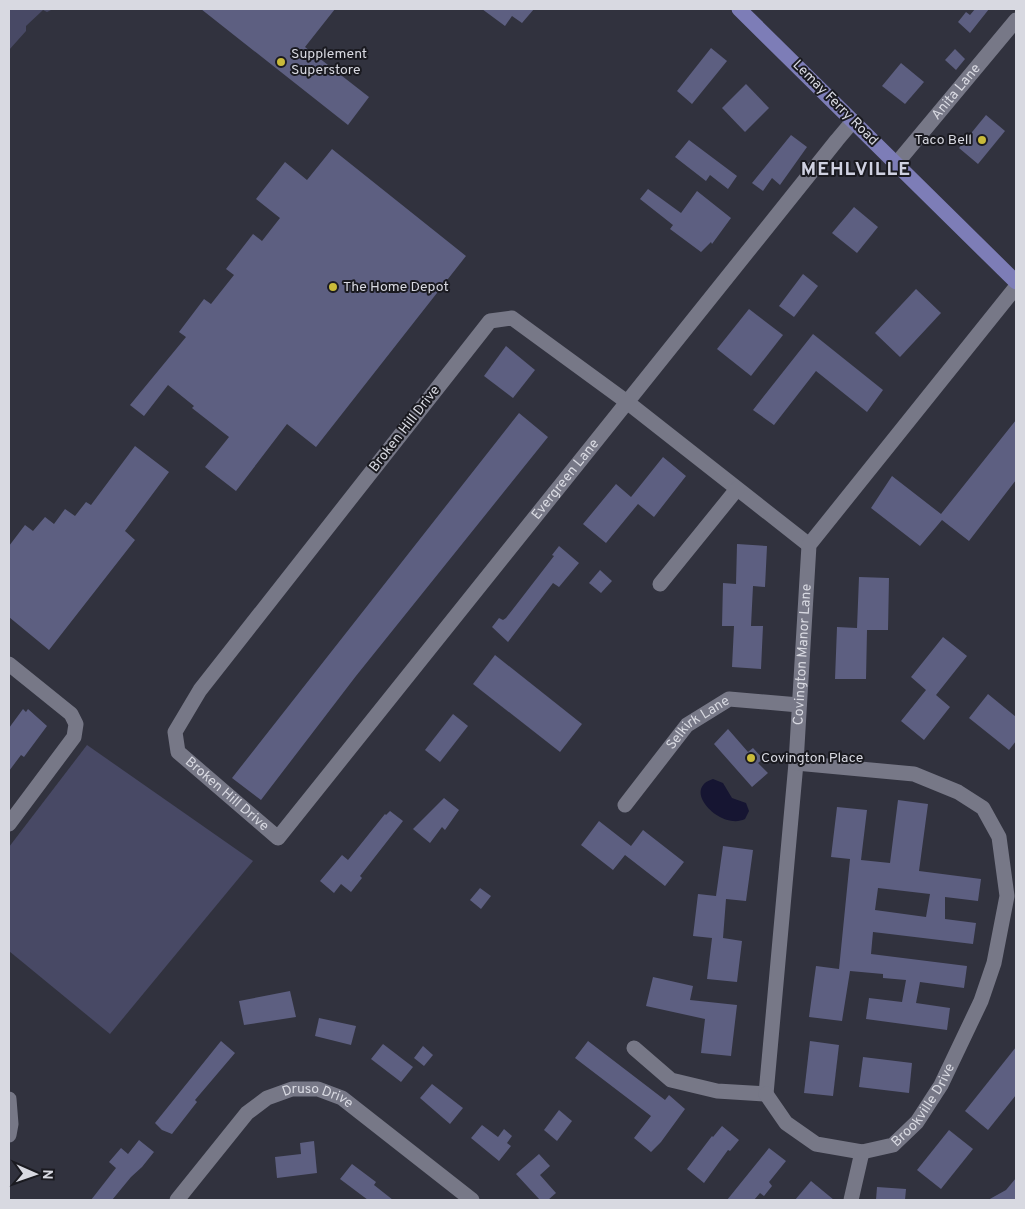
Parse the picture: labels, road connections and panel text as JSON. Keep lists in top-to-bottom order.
{
  "streets": {
    "main road": ["Lemay Ferry Road"],
    "street": [
      "Anita Lane",
      "Broken Hill Drive",
      "Evergreen Lane",
      "Covington Manor Lane",
      "Selkirk Lane",
      "Druso Drive",
      "Brookville Drive"
    ]
  },
  "crossings": [
    ["Anita Lane", "Lemay Ferry Road"],
    ["Lemay Ferry Road", "Evergreen Lane"],
    ["Broken Hill Drive", "Evergreen Lane"],
    ["Broken Hill Drive", "Covington Manor Lane"],
    ["Covington Manor Lane", "Selkirk Lane"],
    ["Covington Manor Lane", "Brookville Drive"]
  ],
  "districts": ["MEHLVILLE"],
  "places": [
    "Supplement Superstore",
    "Taco Bell",
    "The Home Depot",
    "Covington Place"
  ],
  "north": "right"
}
